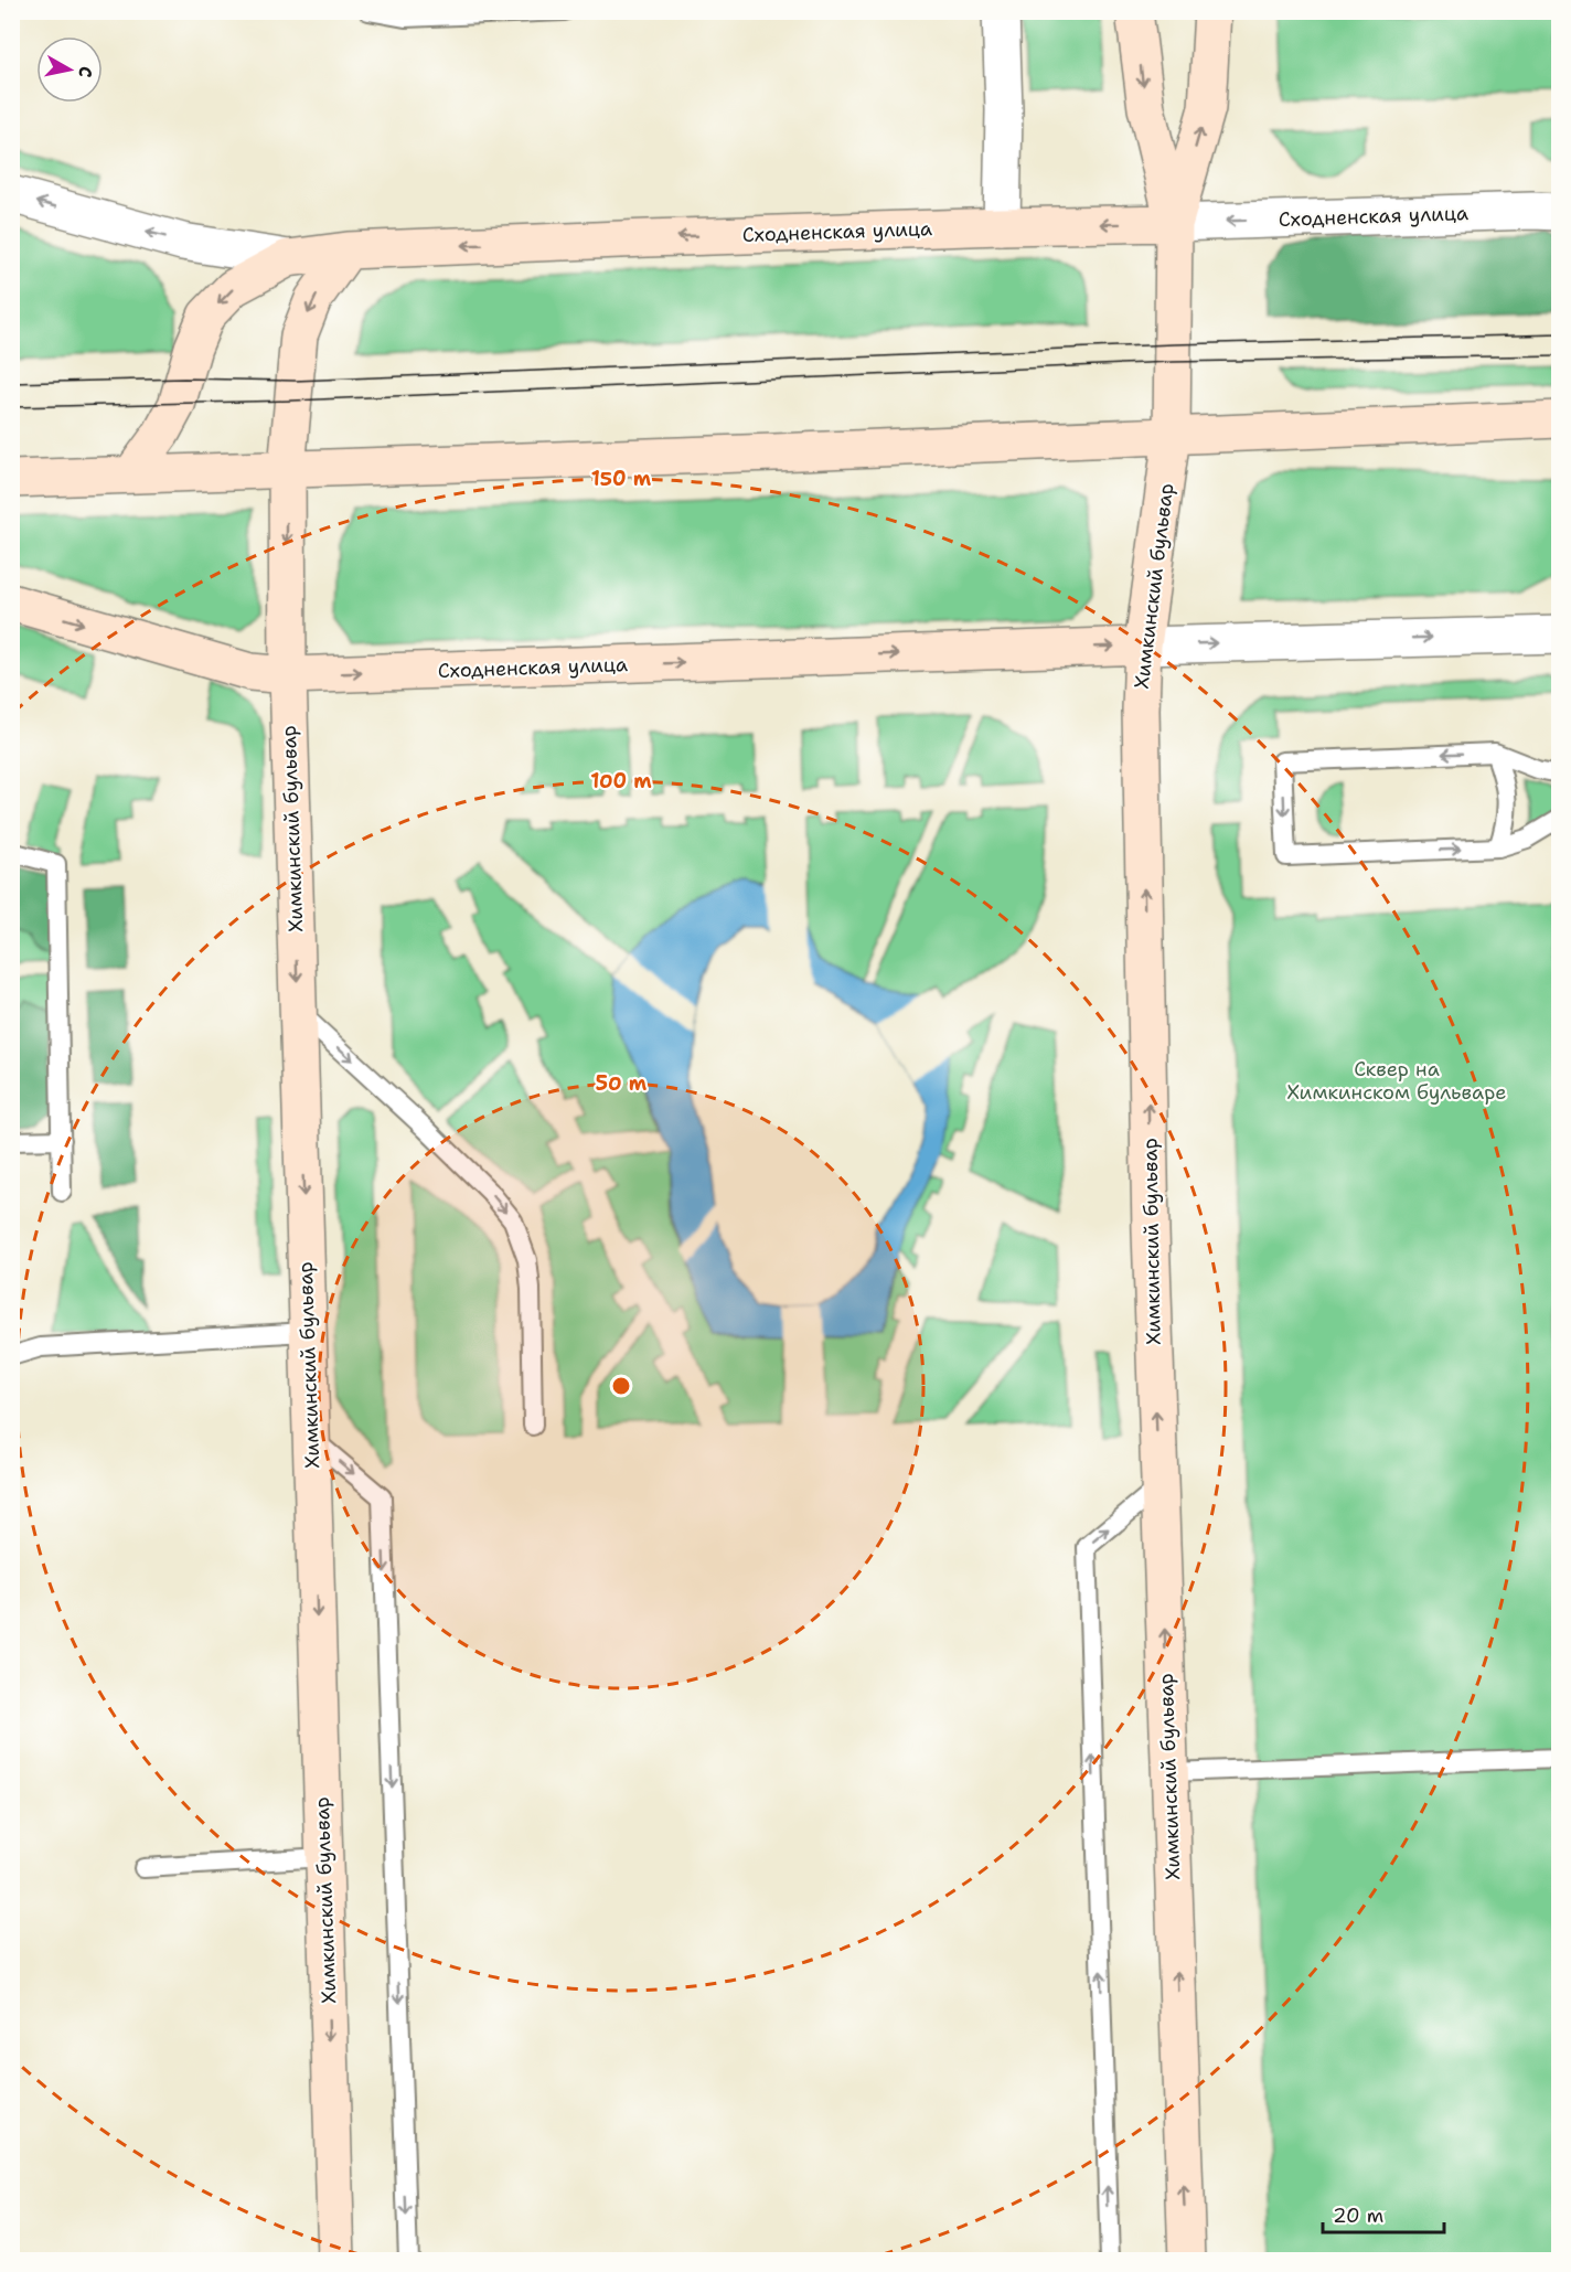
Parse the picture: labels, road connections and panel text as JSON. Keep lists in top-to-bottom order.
{
  "streets": {
    "main road": ["Сходненская улица", "Химкинский бульвар"]
  },
  "crossings": [
    ["Сходненская улица", "Химкинский бульвар"]
  ],
  "parks": ["Сквер на Химкинском бульваре"],
  "scale_bar": "20 m",
  "north": "right",
  "rings": ["150 m", "100 m", "50 m"]
}
